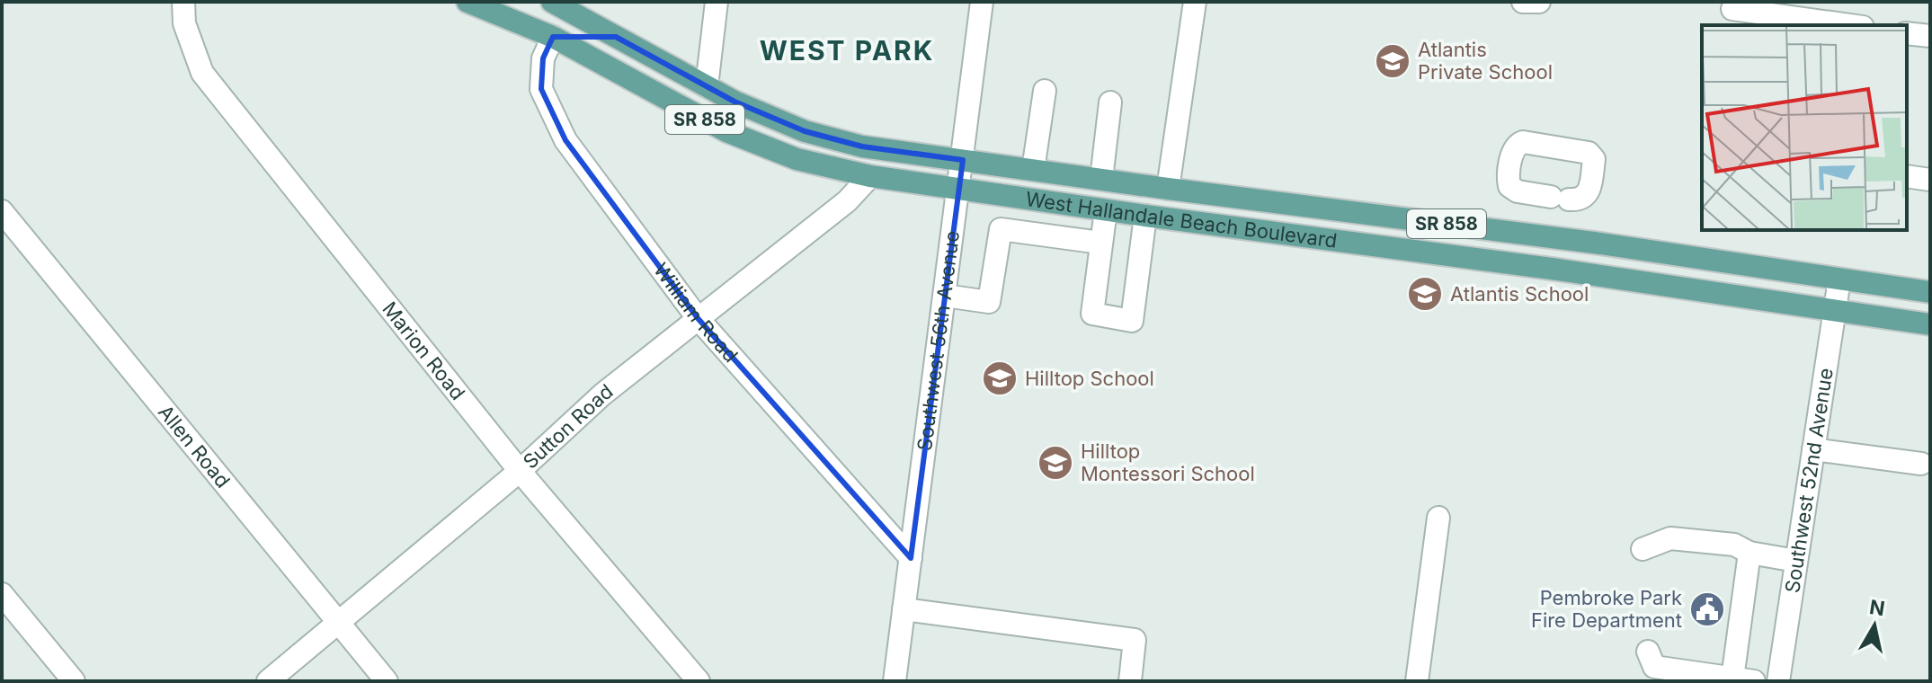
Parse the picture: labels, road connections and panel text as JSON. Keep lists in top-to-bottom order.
{
  "streets": {
    "main road": ["SR 858", "West Hallandale Beach Boulevard"],
    "street": [
      "William Road",
      "Southwest 56th Avenue",
      "Marion Road",
      "Sutton Road",
      "Allen Road",
      "Southwest 52nd Avenue"
    ]
  },
  "crossings": [
    ["West Hallandale Beach Boulevard", "William Road"],
    ["West Hallandale Beach Boulevard", "Southwest 56th Avenue"],
    ["West Hallandale Beach Boulevard", "Sutton Road"],
    ["West Hallandale Beach Boulevard", "Southwest 52nd Avenue"],
    ["William Road", "Southwest 56th Avenue"],
    ["William Road", "Sutton Road"],
    ["Marion Road", "Sutton Road"],
    ["Sutton Road", "Allen Road"]
  ],
  "districts": ["WEST PARK"],
  "places": {
    "school or university": [
      "Atlantis Private School",
      "Atlantis School",
      "Hilltop School",
      "Hilltop Montessori School"
    ],
    "public building": ["Pembroke Park Fire Department"]
  },
  "north": "top"
}
